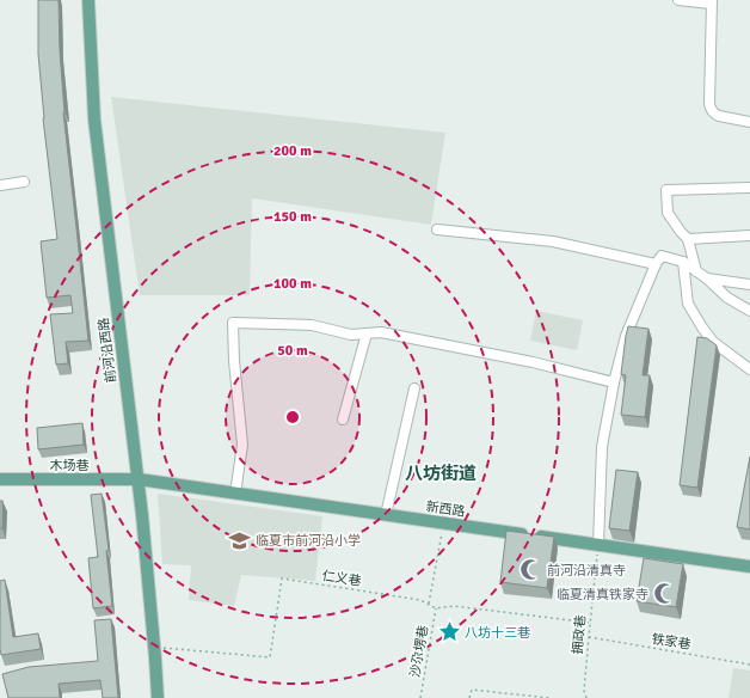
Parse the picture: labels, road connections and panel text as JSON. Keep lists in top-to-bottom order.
{
  "streets": {
    "main road": ["前河沿西路", "木场巷", "新西路"],
    "path": [
      "仁义巷",
      "拥政巷",
      "铁家巷",
      "沙尕塄巷"
    ]
  },
  "crossings": [
    ["前河沿西路", "木场巷"],
    ["前河沿西路", "新西路"],
    ["前河沿西路", "仁义巷"],
    ["木场巷", "新西路"],
    ["新西路", "拥政巷"],
    ["仁义巷", "沙尕塄巷"],
    ["拥政巷", "铁家巷"]
  ],
  "districts": ["八坊街道"],
  "places": {
    "school or university": ["临夏市前河沿小学"],
    "mosque": ["前河沿清真寺", "临夏清真铁家寺"],
    "place": ["八坊十三巷"]
  },
  "rings": [
    "200 m",
    "150 m",
    "100 m",
    "50 m"
  ]
}
